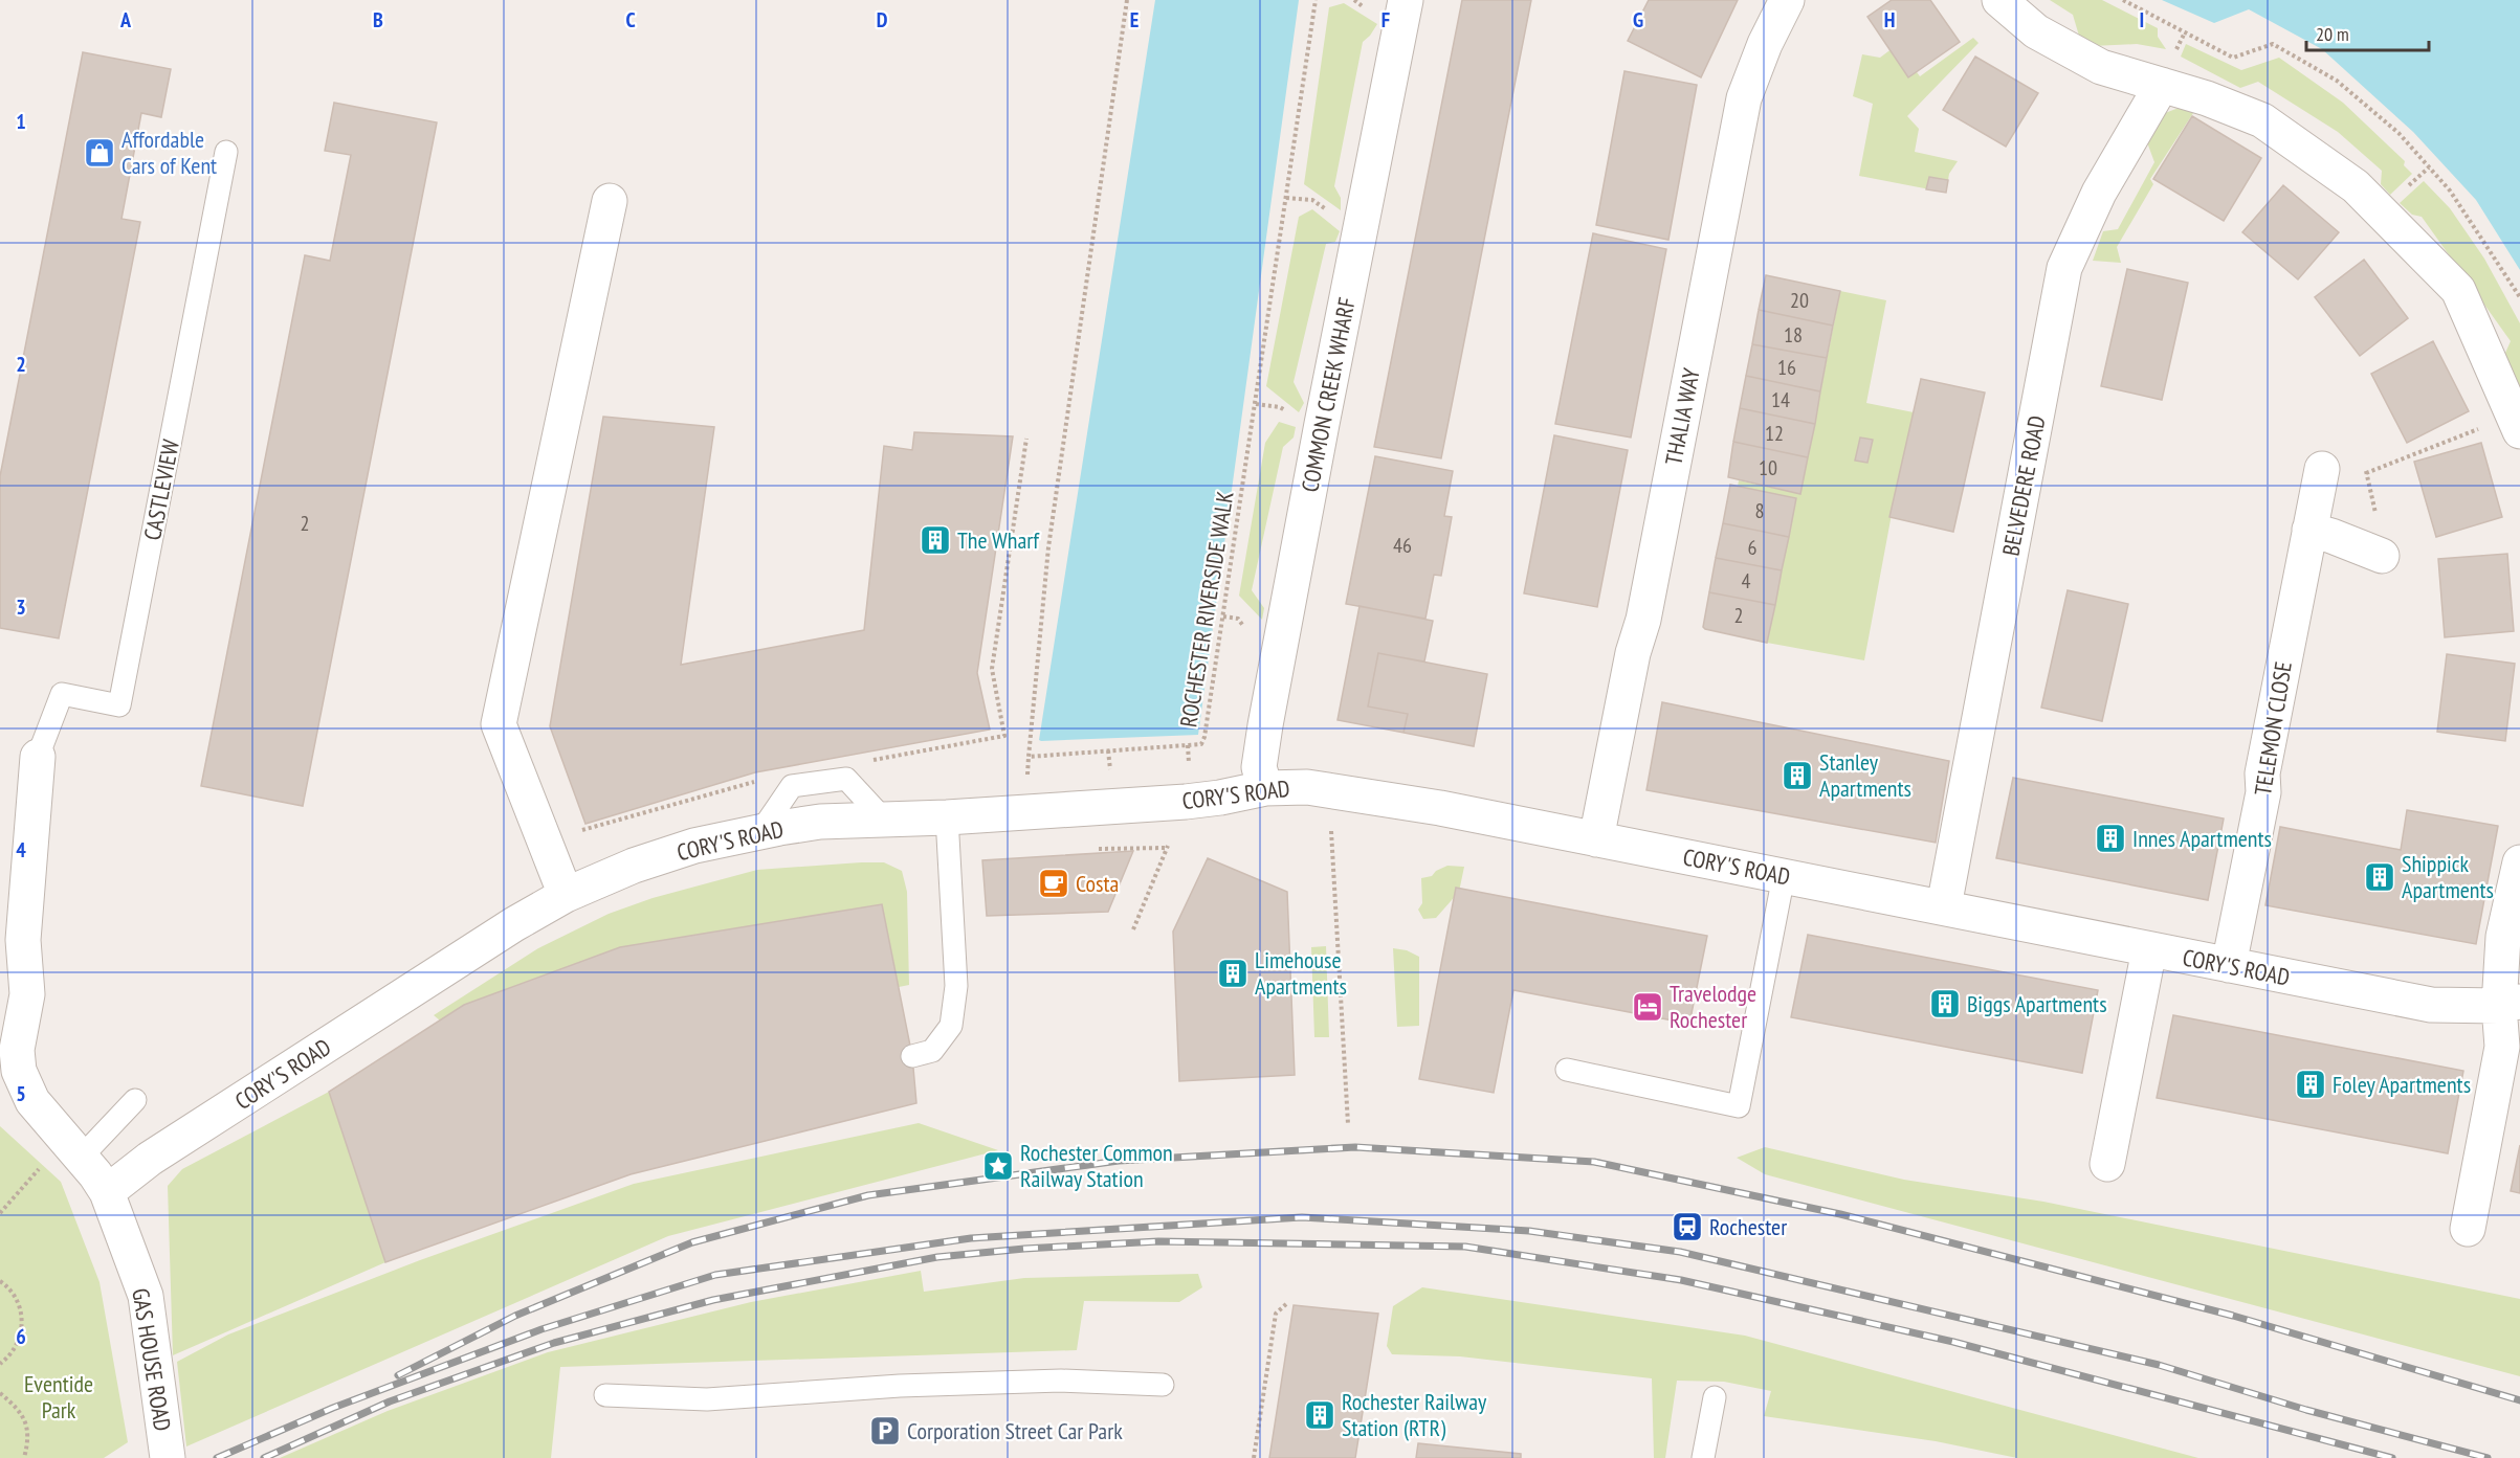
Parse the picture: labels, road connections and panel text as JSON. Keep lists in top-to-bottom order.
{
  "streets": {
    "street": [
      "COMMON CREEK WHARF",
      "THALIA WAY",
      "BELVEDERE ROAD",
      "TELEMON CLOSE",
      "CORY'S ROAD",
      "GAS HOUSE ROAD"
    ],
    "lane": ["CASTLEVIEW"],
    "path": ["ROCHESTER RIVERSIDE WALK"]
  },
  "crossings": [
    ["COMMON CREEK WHARF", "ROCHESTER RIVERSIDE WALK"],
    ["COMMON CREEK WHARF", "CORY'S ROAD"],
    ["THALIA WAY", "CORY'S ROAD"],
    ["BELVEDERE ROAD", "CORY'S ROAD"],
    ["CASTLEVIEW", "GAS HOUSE ROAD"],
    ["TELEMON CLOSE", "CORY'S ROAD"],
    ["CORY'S ROAD", "GAS HOUSE ROAD"]
  ],
  "parks": ["Eventide Park"],
  "places": {
    "shop": ["Affordable Cars of Kent"],
    "building": [
      "The Wharf",
      "Stanley Apartments",
      "Innes Apartments",
      "Shippick Apartments",
      "Limehouse Apartments",
      "Biggs Apartments",
      "Foley Apartments",
      "Rochester Railway Station (RTR)"
    ],
    "cafe": ["Costa"],
    "hotel": ["Travelodge Rochester"],
    "place": ["Rochester Common Railway Station"],
    "station": ["Rochester"],
    "parking": ["Corporation Street Car Park"]
  },
  "house_numbers": [
    "20",
    "18",
    "16",
    "14",
    "12",
    "10",
    "8",
    "2",
    "46",
    "6",
    "4",
    "2"
  ],
  "scale_bar": "20 m",
  "grid": {
    "columns": [
      "A",
      "B",
      "C",
      "D",
      "E",
      "F",
      "G",
      "H",
      "I"
    ],
    "rows": [
      "1",
      "2",
      "3",
      "4",
      "5",
      "6"
    ]
  }
}
